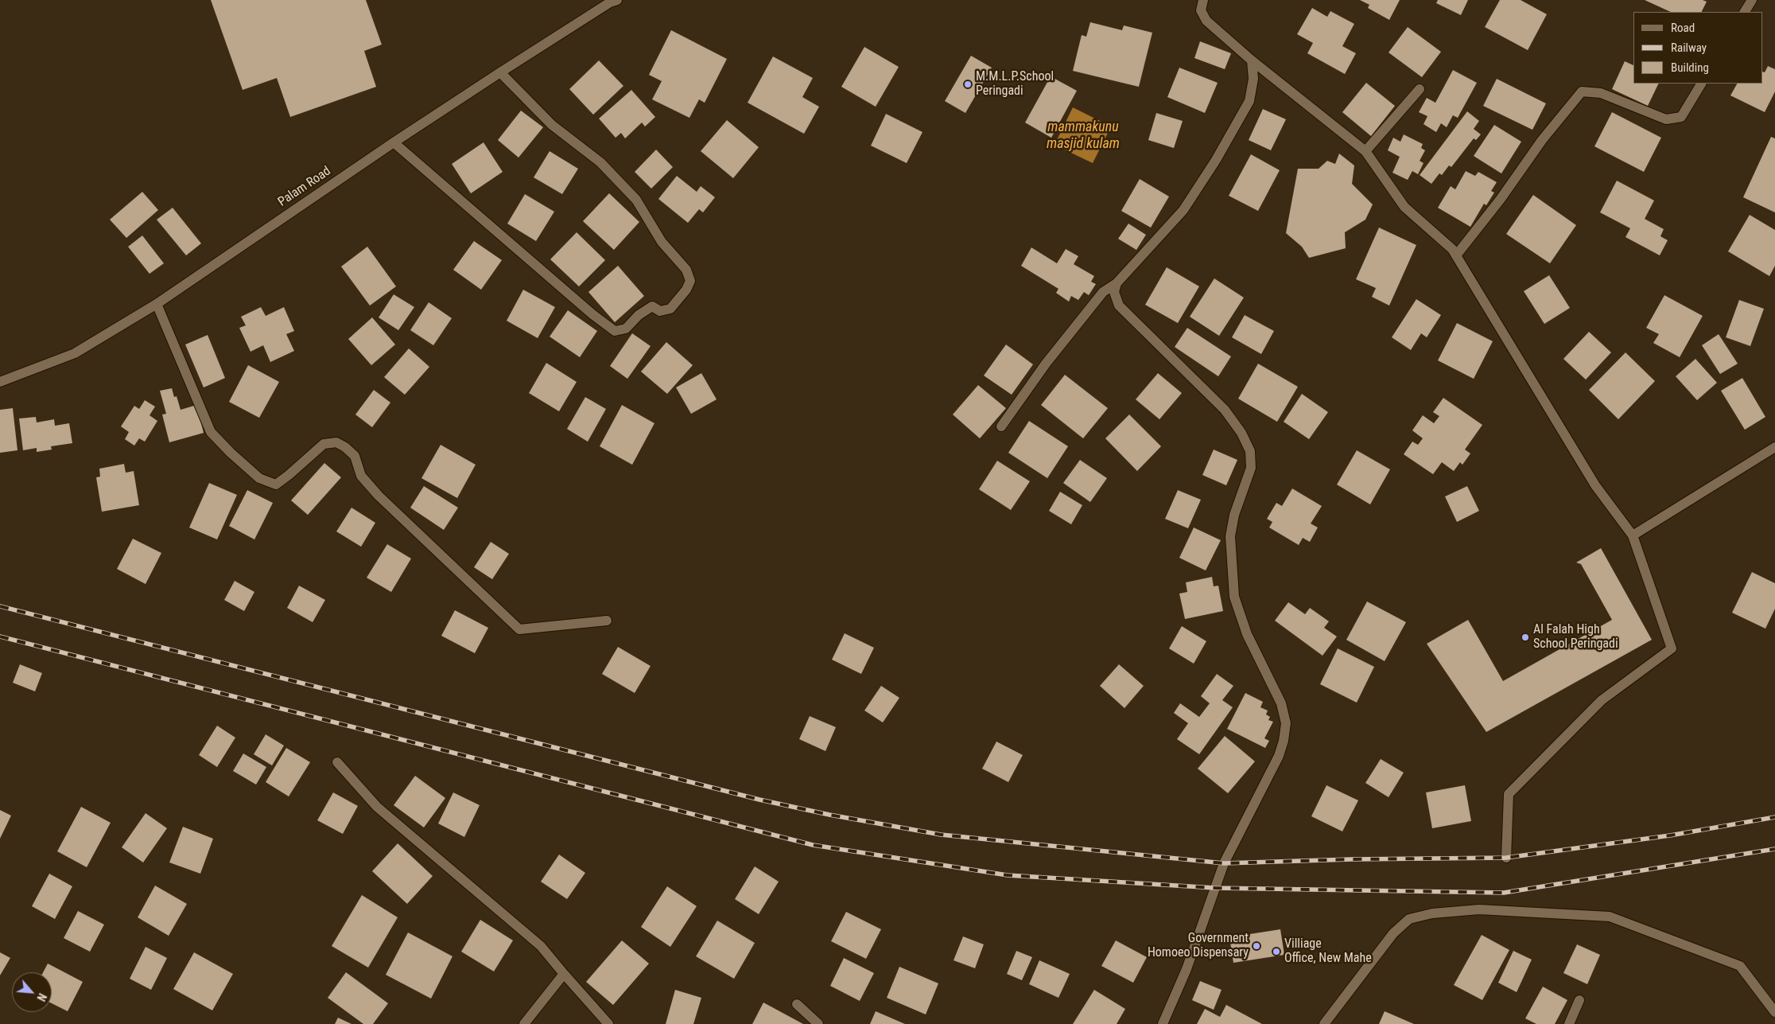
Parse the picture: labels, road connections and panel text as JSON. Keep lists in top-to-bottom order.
{
  "streets": {
    "street": ["Palam Road"]
  },
  "water": ["mammakunu masjid kulam"],
  "places": [
    "M.M.L.P.School Peringadi",
    "Al Falah High School Peringadi",
    "Government Homoeo Dispensary",
    "Villiage Office, New Mahe"
  ],
  "legend": ["Road", "Railway", "Building"],
  "north": "bottom right"
}
